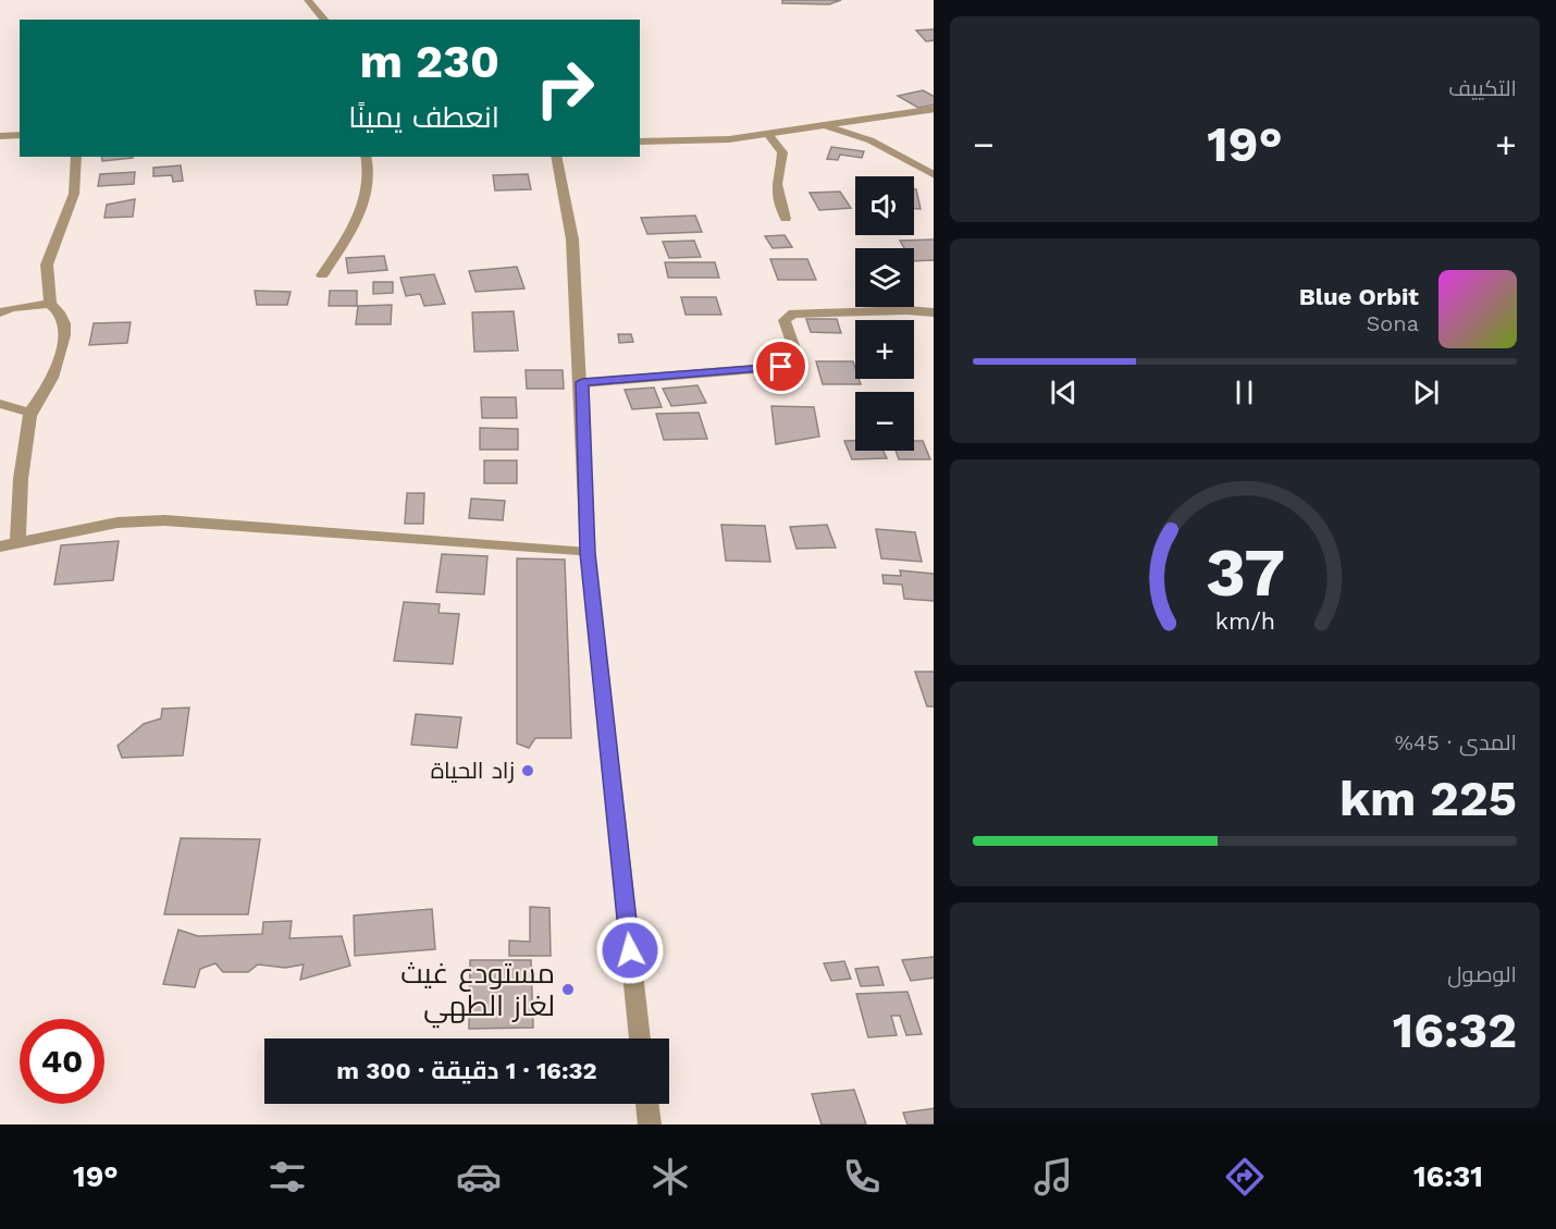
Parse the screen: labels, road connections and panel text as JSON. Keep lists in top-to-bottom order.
{
  "places": ["زاد الحياة", "مستودع غيث لغاز الطهي"],
  "page": {
    "tile": [
      "التكييف",
      ["المدى · 45%", "225 km"],
      ["الوصول", "16:32"]
    ],
    "turn": ["230 m", "انعطف يمينًا"],
    "heat": ["−", "19°", "+"],
    "map_buttons": ["+", "−"],
    "song": ["Blue Orbit", "Sona"],
    "limit": "40",
    "trip": "16:32 · 1 دقيقة · 300 m",
    "tabs": ["16:31", "19°"],
    "gauge": ["37", "km/h"]
  }
}
